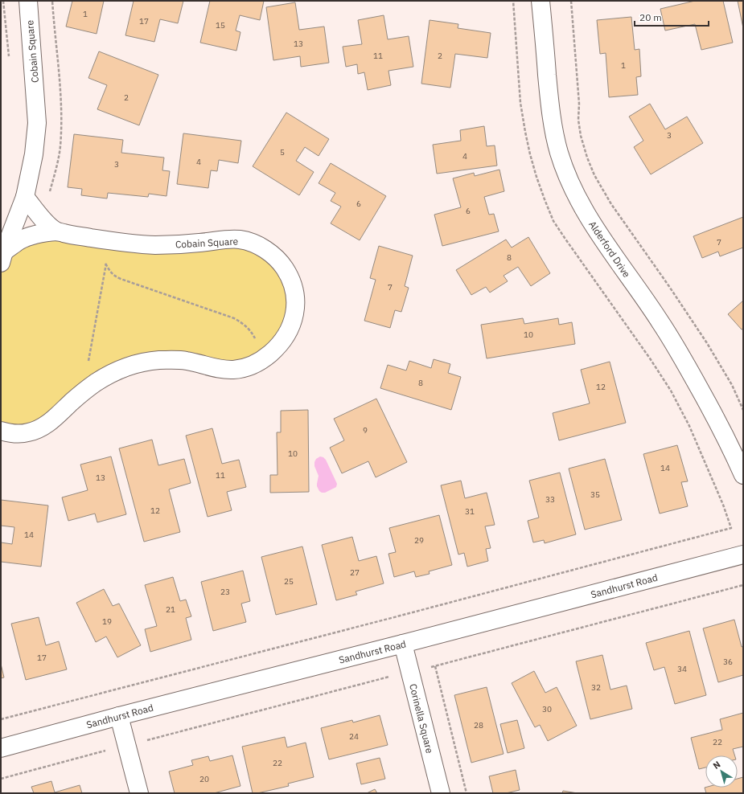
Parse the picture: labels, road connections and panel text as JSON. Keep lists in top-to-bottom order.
{
  "streets": {
    "street": [
      "Cobain Square",
      "Alderford Drive",
      "Sandhurst Road",
      "Corinella Square"
    ]
  },
  "crossings": [
    ["Sandhurst Road", "Corinella Square"]
  ],
  "house_numbers": [
    "1",
    "17",
    "15",
    "13",
    "11",
    "2",
    "1",
    "2",
    "3",
    "5",
    "4",
    "4",
    "3",
    "6",
    "6",
    "7",
    "8",
    "7",
    "10",
    "8",
    "12",
    "9",
    "10",
    "14",
    "11",
    "13",
    "35",
    "33",
    "12",
    "31",
    "14",
    "29",
    "27",
    "25",
    "23",
    "21",
    "19",
    "17",
    "36",
    "34",
    "32",
    "30",
    "28",
    "24",
    "22",
    "22",
    "20"
  ],
  "scale_bar": "20 m",
  "north": "top left"
}
